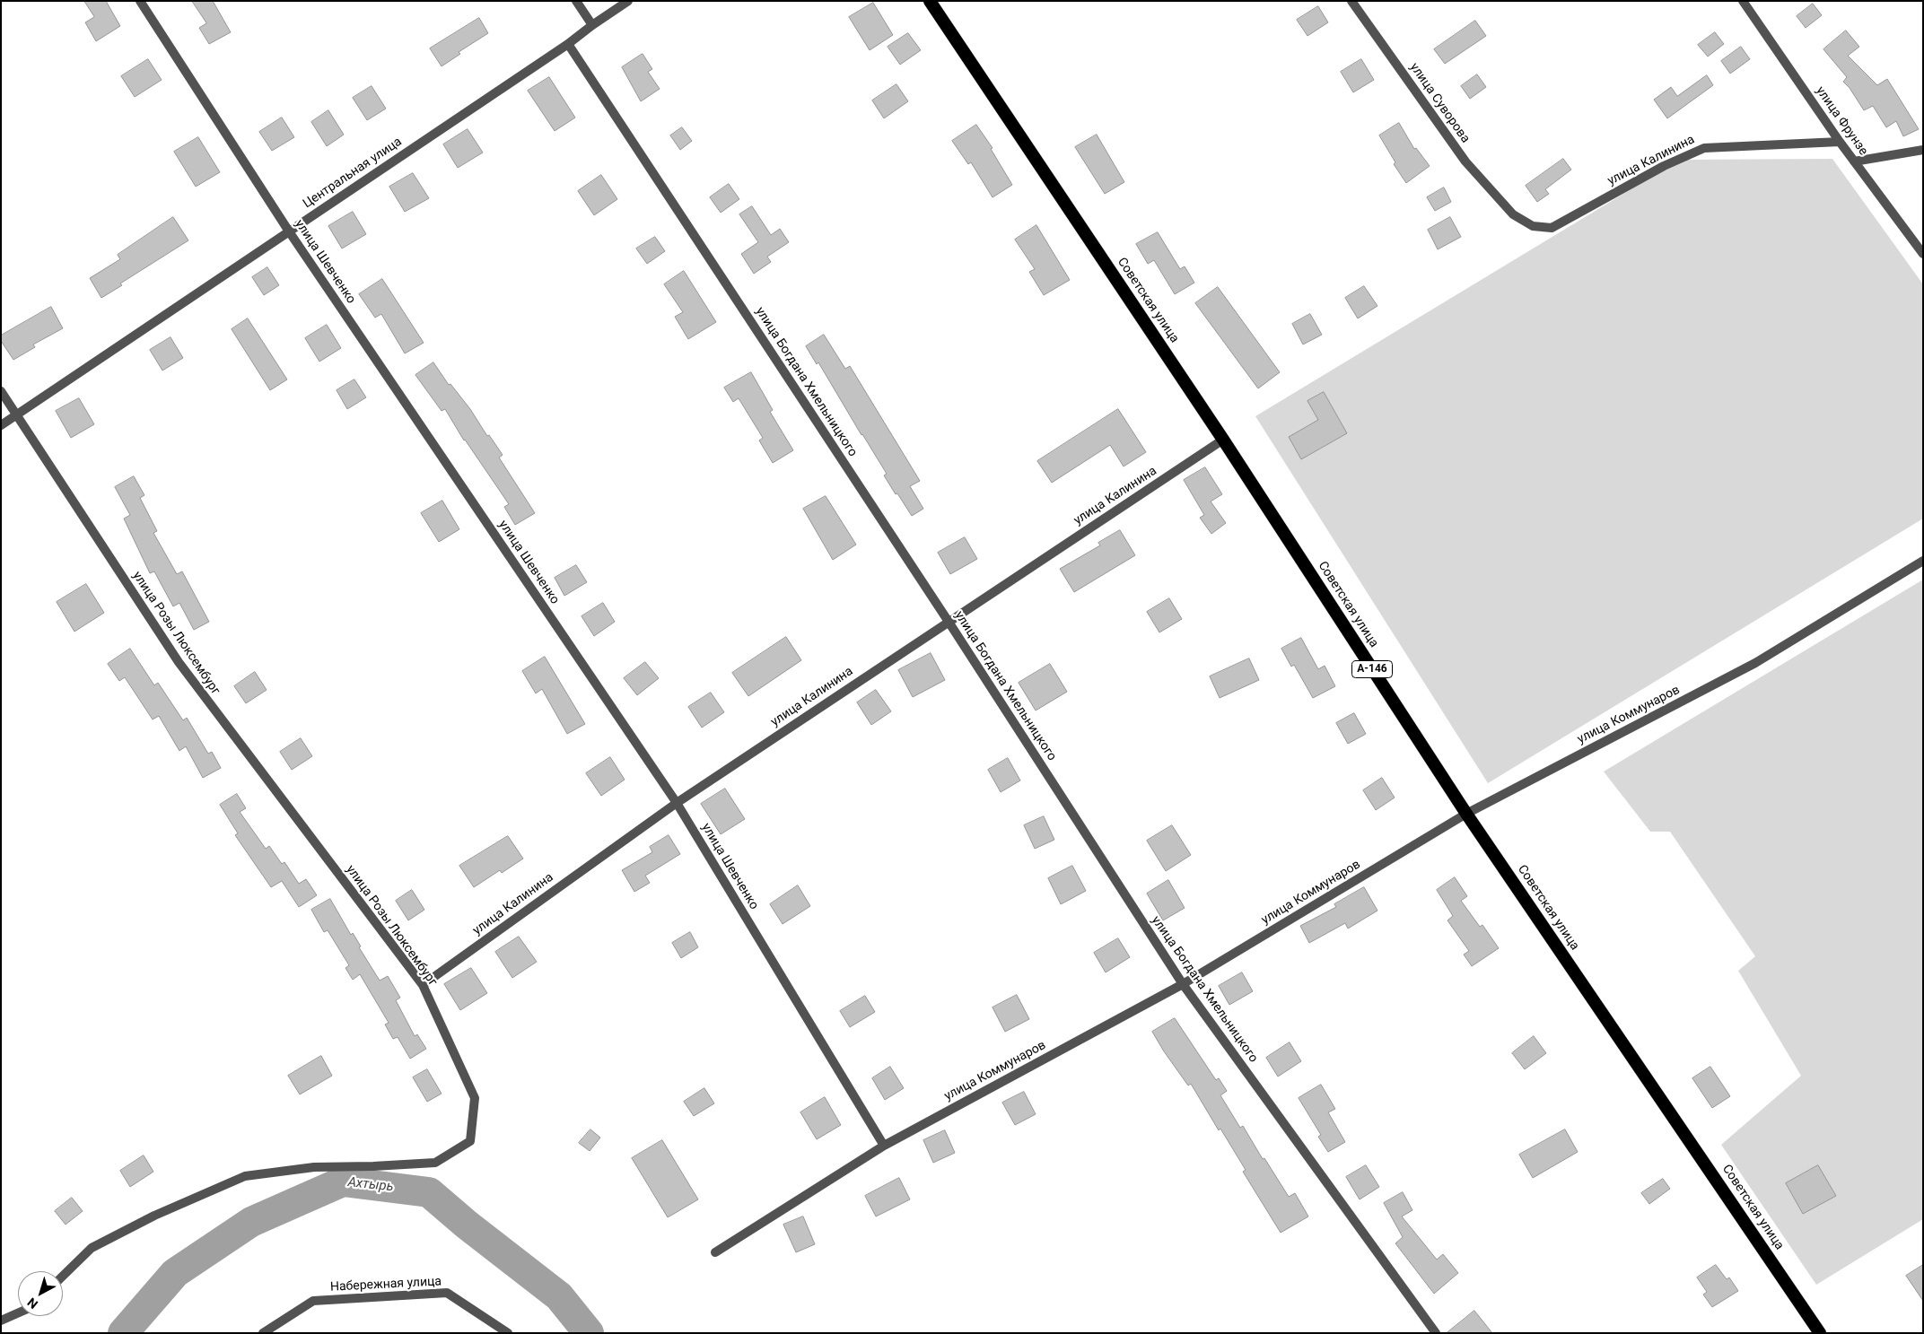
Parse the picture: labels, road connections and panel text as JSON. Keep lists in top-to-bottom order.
{
  "streets": {
    "highway": ["Советская улица", "А-146"],
    "street": [
      "улица Суворова",
      "улица Фрунзе",
      "улица Калинина",
      "Центральная улица",
      "улица Шевченко",
      "улица Богдана Хмельницкого",
      "улица Розы Люксембург",
      "улица Коммунаров",
      "Набережная улица"
    ]
  },
  "crossings": [
    ["улица Суворова", "улица Калинина"],
    ["улица Фрунзе", "улица Калинина"],
    ["улица Калинина", "улица Шевченко"],
    ["улица Калинина", "Советская улица"],
    ["улица Калинина", "улица Богдана Хмельницкого"],
    ["улица Калинина", "улица Розы Люксембург"],
    ["Центральная улица", "улица Шевченко"],
    ["Центральная улица", "улица Богдана Хмельницкого"],
    ["Центральная улица", "улица Розы Люксембург"],
    ["улица Шевченко", "улица Коммунаров"],
    ["Советская улица", "улица Коммунаров"],
    ["улица Богдана Хмельницкого", "улица Коммунаров"]
  ],
  "water": ["Ахтырь"],
  "north": "bottom left"
}
